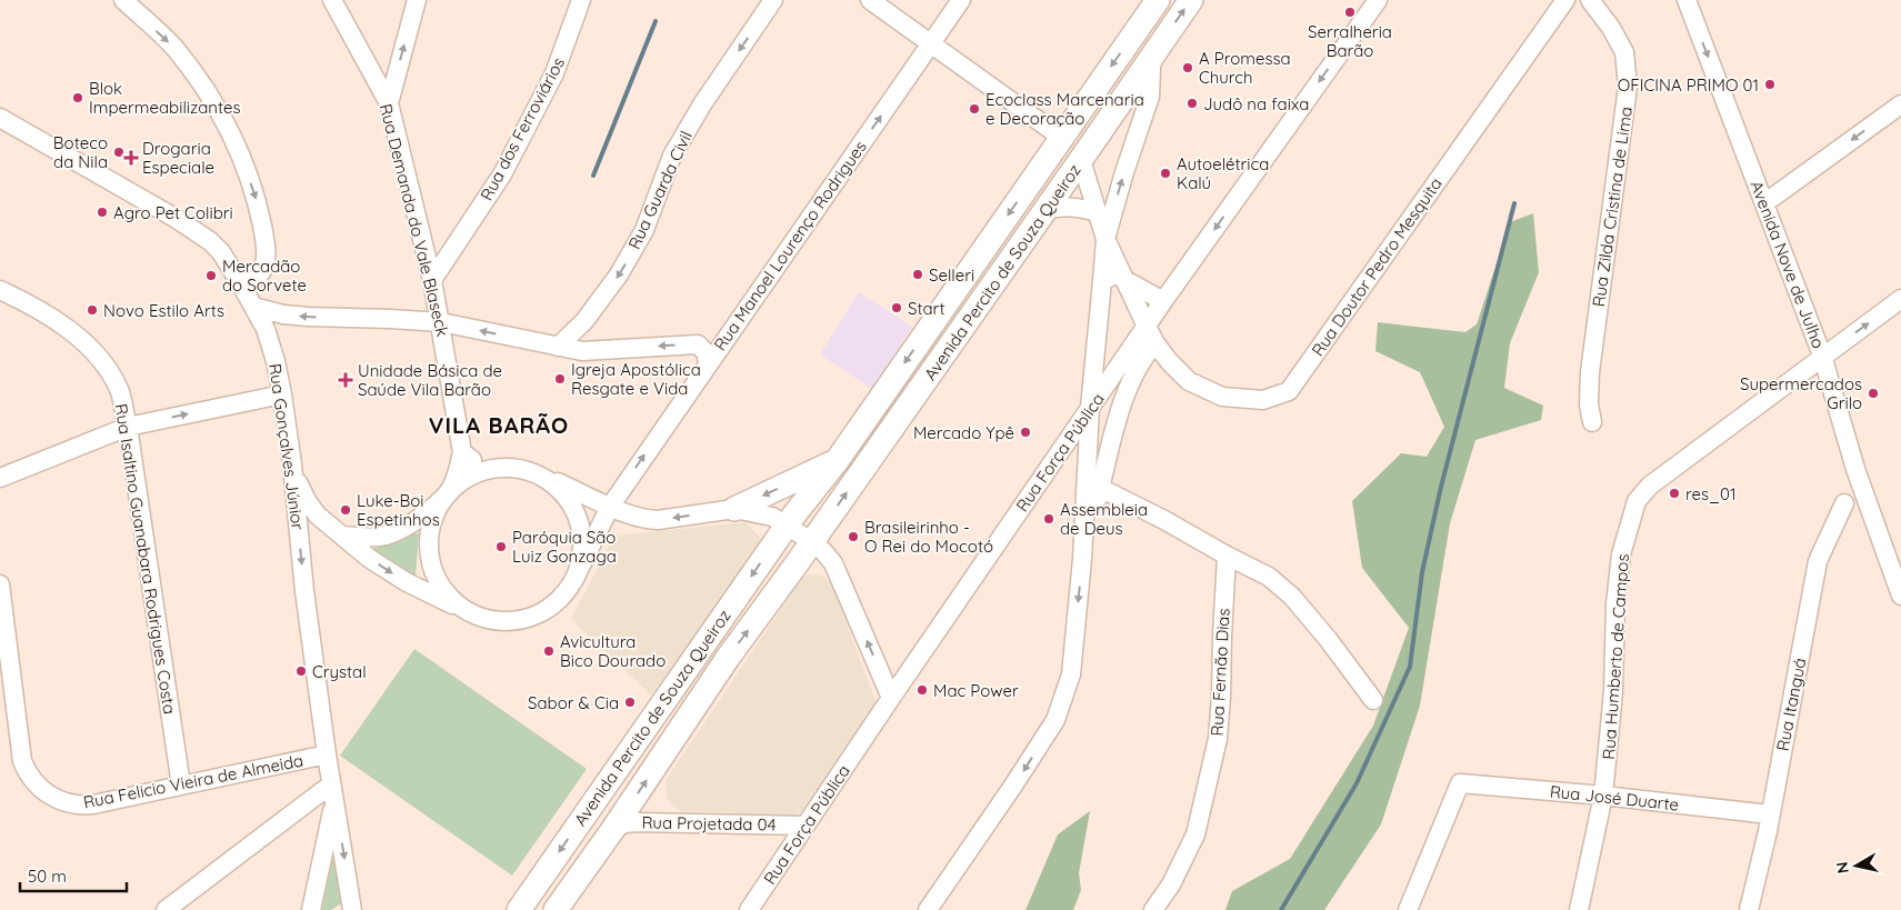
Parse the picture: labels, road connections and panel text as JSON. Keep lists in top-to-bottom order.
{
  "streets": {
    "main road": ["Avenida Percito de Souza Queiroz"],
    "street": [
      "Rua dos Ferroviários",
      "Rua Guarda Civil",
      "Rua Zilda Cristina de Lima",
      "Rua Demanda do Vale Blaseck",
      "Rua Manoel Lourenço Rodrigues",
      "Avenida Nove de Julho",
      "Rua Doutor Pedro Mesquita",
      "Rua Gonçalves Júnior",
      "Rua Força Pública",
      "Rua Isaltino Guanabara Rodrigues Costa",
      "Rua Humberto de Campos",
      "Rua Fernão Dias",
      "Rua Itanguá",
      "Rua Felicio Vieira de Almeida",
      "Rua José Duarte",
      "Rua Projetada 04"
    ]
  },
  "crossings": [
    ["Rua dos Ferroviários", "Rua Demanda do Vale Blaseck"],
    ["Rua Demanda do Vale Blaseck", "Rua Manoel Lourenço Rodrigues"],
    ["Avenida Nove de Julho", "Rua Humberto de Campos"],
    ["Avenida Nove de Julho", "Rua Itanguá"],
    ["Rua Doutor Pedro Mesquita", "Rua Força Pública"],
    ["Avenida Percito de Souza Queiroz", "Rua Projetada 04"],
    ["Rua Gonçalves Júnior", "Rua Felicio Vieira de Almeida"],
    ["Rua Força Pública", "Rua Projetada 04"],
    ["Rua Isaltino Guanabara Rodrigues Costa", "Rua Felicio Vieira de Almeida"],
    ["Rua Humberto de Campos", "Rua José Duarte"],
    ["Rua Itanguá", "Rua José Duarte"]
  ],
  "one_way": ["Rua Guarda Civil", "Rua Manoel Lourenço Rodrigues", "Rua Gonçalves Júnior"],
  "districts": ["VILA BARÃO"],
  "places": {
    "other": [
      "Serralheria Barão",
      "A Promessa Church",
      "OFICINA PRIMO 01",
      "Blok Impermeabilizantes",
      "Judô na faixa",
      "Ecoclass Marcenaria e Decoração",
      "Boteco da Nila",
      "Autoelétrica Kalú",
      "Agro Pet Colibri",
      "Selleri",
      "Mercadão do Sorvete",
      "Start",
      "Novo Estilo Arts",
      "Igreja Apostólica Resgate e Vida",
      "Supermercados Grilo",
      "Mercado Ypê",
      "res_01",
      "Luke-Boi Espetinhos",
      "Assembleia de Deus",
      "Brasileirinho - O Rei do Mocotó",
      "Paróquia São Luiz Gonzaga",
      "Avicultura Bico Dourado",
      "Crystal",
      "Mac Power",
      "Sabor & Cia"
    ],
    "health": ["Drogaria Especiale", "Unidade Básica de Saúde Vila Barão"]
  },
  "scale_bar": "50 m",
  "north": "left"
}
